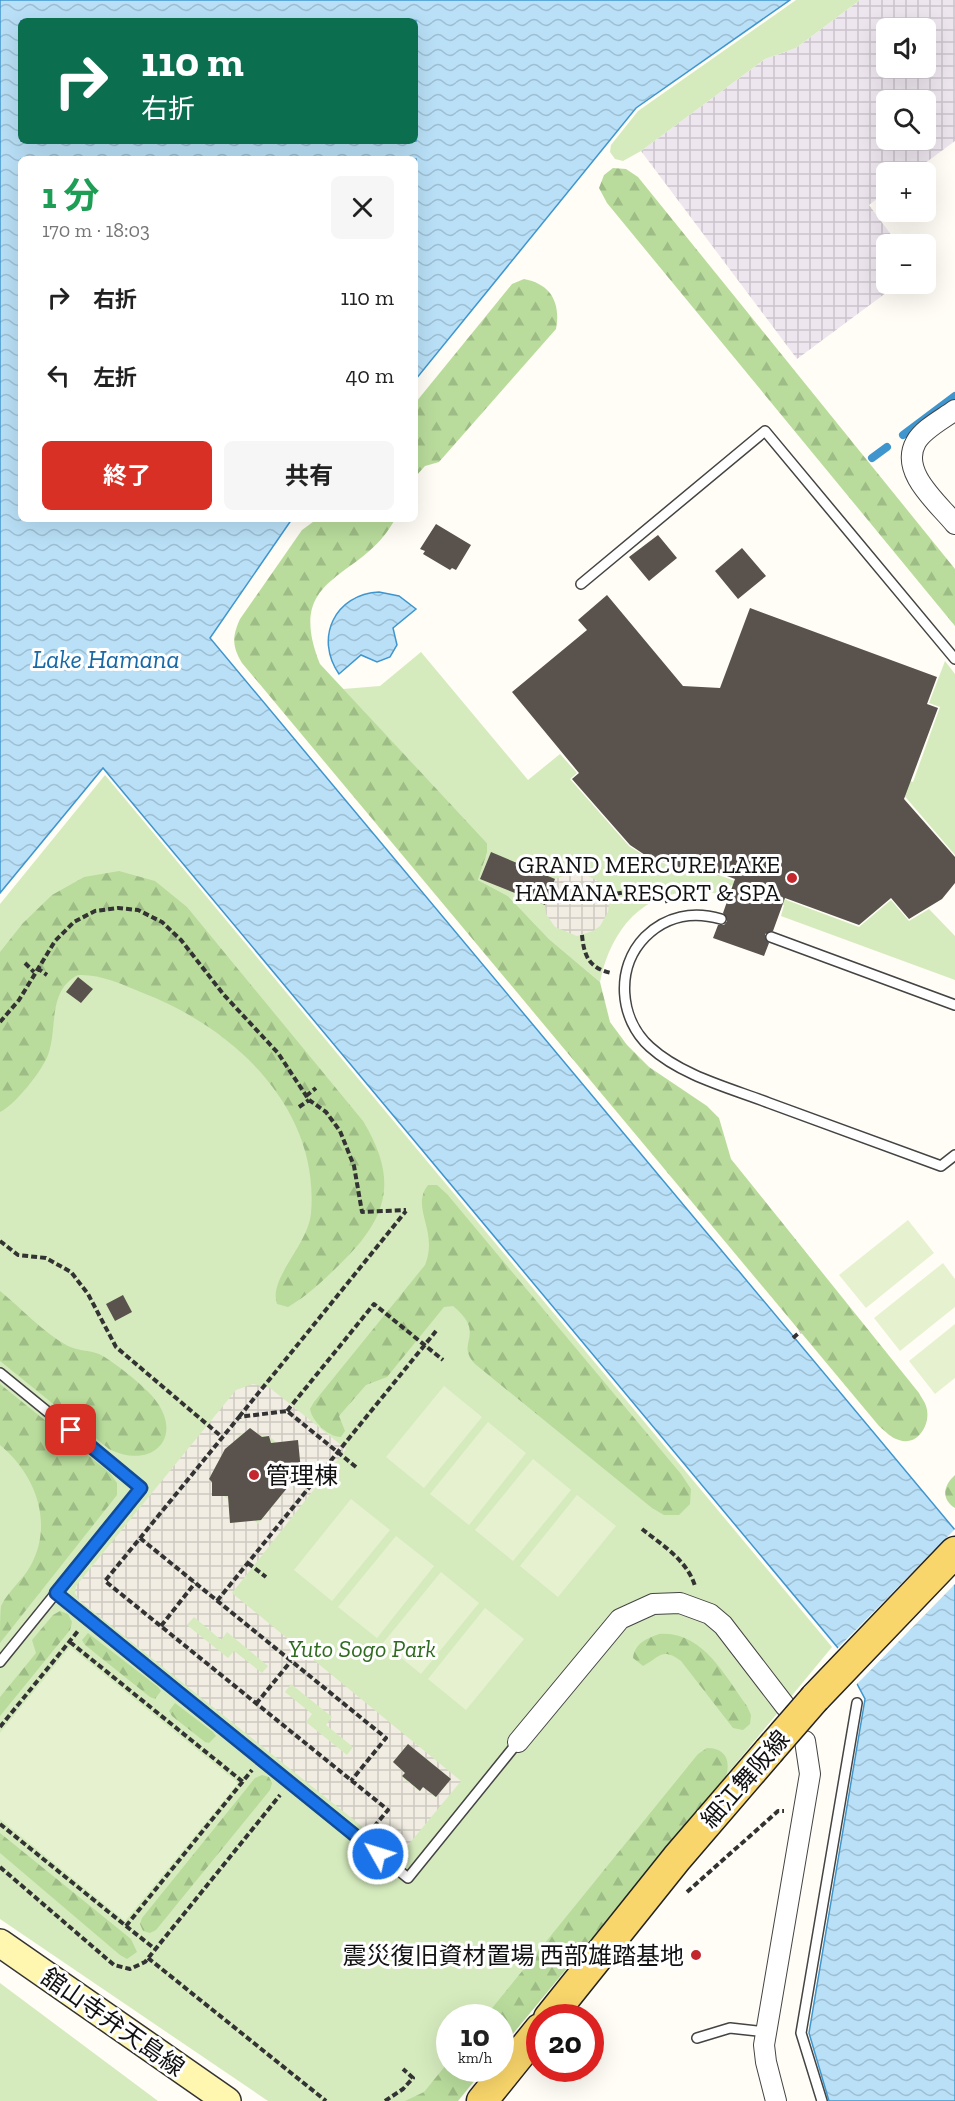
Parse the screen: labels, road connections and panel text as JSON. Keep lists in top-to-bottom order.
{
  "streets": {
    "main road": ["細江舞阪線", "舘山寺弁天島線"]
  },
  "water": ["Lake Hamana"],
  "parks": ["Yuto Sogo Park"],
  "places": ["GRAND MERCURE LAKE HAMANA RESORT & SPA", "管理棟", "震災復旧資材置場 西部雄踏基地"],
  "page": {
    "map_buttons": ["+", "−"],
    "turn": ["110 m", "右折"],
    "heading": ["1 分", "170 m · 18:03"],
    "list": [
      {
        "name": "右折",
        "value": "110 m"
      },
      {
        "name": "左折",
        "value": "40 m"
      }
    ],
    "buttons": ["終了", "共有"],
    "speed": "10 km/h",
    "limit": "20"
  }
}
